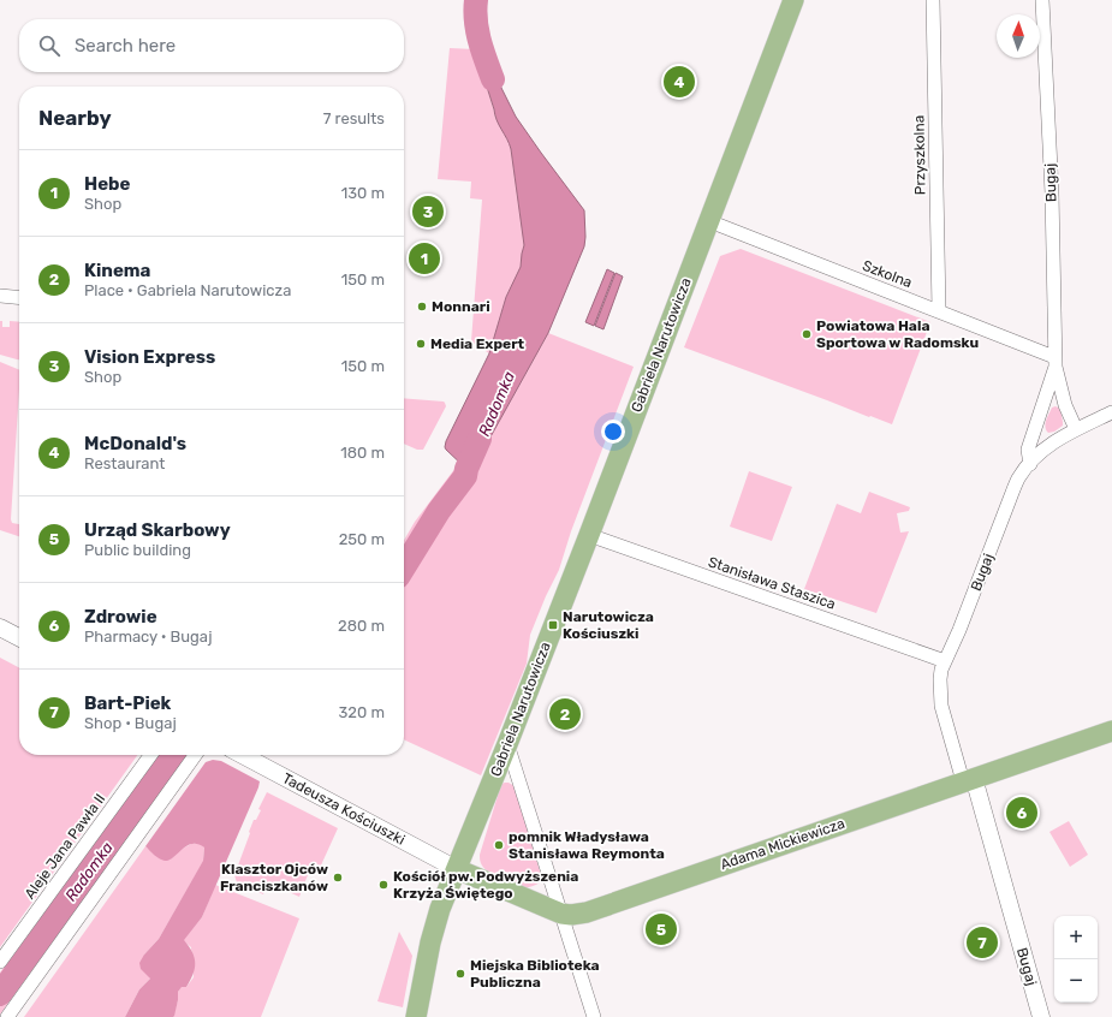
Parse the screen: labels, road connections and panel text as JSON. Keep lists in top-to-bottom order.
{
  "streets": {
    "main road": ["Gabriela Narutowicza", "Adama Mickiewicza"],
    "street": [
      "Przyszkolna",
      "Bugaj",
      "Szkolna",
      "Stanisława Staszica",
      "Tadeusza Kościuszki",
      "Aleje Jana Pawła II"
    ]
  },
  "crossings": [
    ["Przyszkolna", "Szkolna"],
    ["Bugaj", "Szkolna"],
    ["Bugaj", "Stanisława Staszica"],
    ["Bugaj", "Adama Mickiewicza"],
    ["Szkolna", "Gabriela Narutowicza"],
    ["Gabriela Narutowicza", "Stanisława Staszica"],
    ["Gabriela Narutowicza", "Tadeusza Kościuszki"],
    ["Gabriela Narutowicza", "Adama Mickiewicza"],
    ["Tadeusza Kościuszki", "Adama Mickiewicza"]
  ],
  "water": ["Radomka"],
  "places": {
    "other": [
      "Monnari",
      "Powiatowa Hala Sportowa w Radomsku",
      "Media Expert",
      "pomnik Władysława Stanisława Reymonta",
      "Klasztor Ojców Franciszkanów",
      "Kościół pw. Podwyższenia Krzyża Świętego",
      "Miejska Biblioteka Publiczna"
    ],
    "transit": ["Narutowicza Kościuszki"]
  },
  "north": "top",
  "page": {
    "search": "Search here",
    "pins": [
      "4",
      "3",
      "1",
      "2",
      "6",
      "5",
      "7"
    ],
    "heading": ["Nearby", "7 results"],
    "list": [
      {
        "mark": "1",
        "name": "Hebe",
        "note": "Shop",
        "value": "130 m"
      },
      {
        "mark": "2",
        "name": "Kinema",
        "note": "Place · Gabriela Narutowicza",
        "value": "150 m"
      },
      {
        "mark": "3",
        "name": "Vision Express",
        "note": "Shop",
        "value": "150 m"
      },
      {
        "mark": "4",
        "name": "McDonald's",
        "note": "Restaurant",
        "value": "180 m"
      },
      {
        "mark": "5",
        "name": "Urząd Skarbowy",
        "note": "Public building",
        "value": "250 m"
      },
      {
        "mark": "6",
        "name": "Zdrowie",
        "note": "Pharmacy · Bugaj",
        "value": "280 m"
      },
      {
        "mark": "7",
        "name": "Bart-Piek",
        "note": "Shop · Bugaj",
        "value": "320 m"
      }
    ],
    "map_buttons": ["+", "−"]
  }
}
